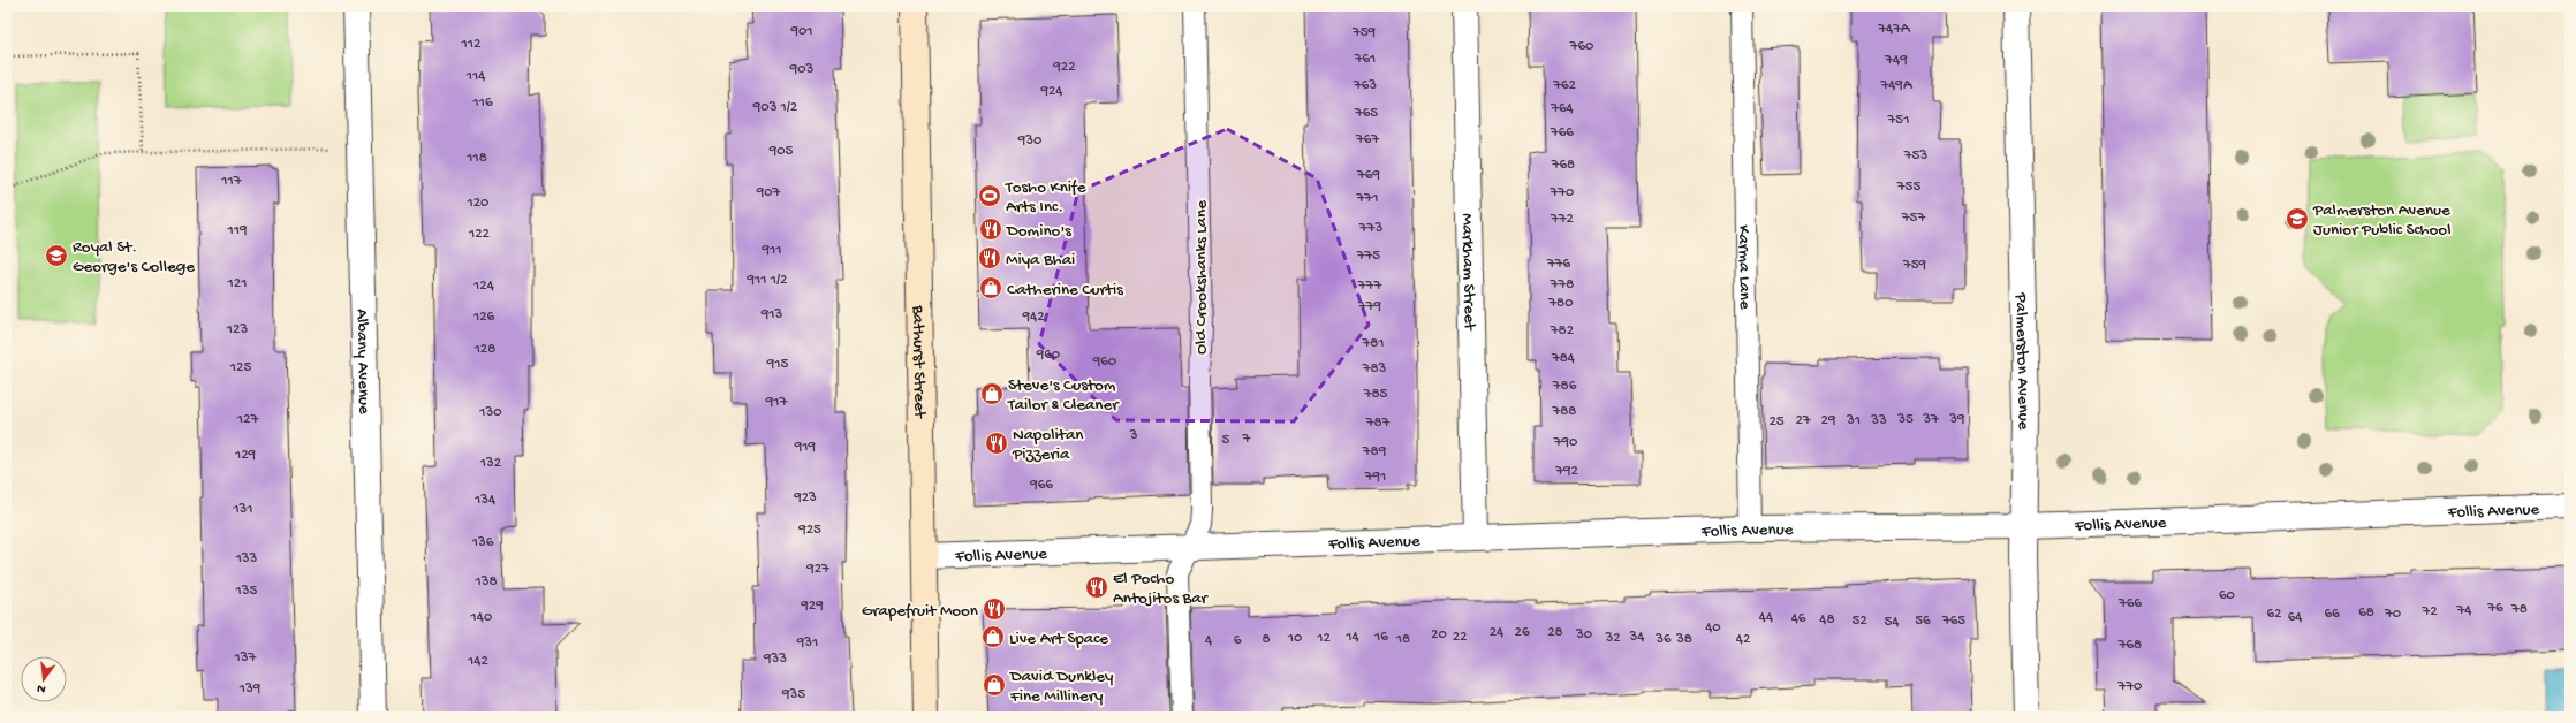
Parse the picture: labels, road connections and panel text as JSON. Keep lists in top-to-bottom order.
{
  "streets": {
    "main road": ["Bathurst Street"],
    "street": [
      "Markham Street",
      "Albany Avenue",
      "Palmerston Avenue",
      "Follis Avenue"
    ],
    "lane": ["Karma Lane", "Old Crookshanks Lane"]
  },
  "crossings": [
    ["Karma Lane", "Follis Avenue"],
    ["Markham Street", "Follis Avenue"],
    ["Old Crookshanks Lane", "Follis Avenue"],
    ["Bathurst Street", "Follis Avenue"],
    ["Palmerston Avenue", "Follis Avenue"]
  ],
  "places": {
    "sports": ["Tosho Knife Arts Inc."],
    "school or university": ["Palmerston Avenue Junior Public School", "Royal St. George's College"],
    "restaurant": [
      "Domino's",
      "Miya Bhai",
      "Napolitan Pizzeria",
      "El Pocho Antojitos Bar",
      "Grapefruit Moon"
    ],
    "shop": [
      "Catherine Curtis",
      "Steve's Custom Tailor & Cleaner",
      "Live Art Space",
      "David Dunkley Fine Millinery"
    ]
  },
  "house_numbers": [
    "747A",
    "901",
    "759",
    "112",
    "760",
    "761",
    "749",
    "922",
    "903",
    "114",
    "763",
    "762",
    "749A",
    "924",
    "116",
    "903 1/2",
    "764",
    "765",
    "751",
    "766",
    "767",
    "930",
    "905",
    "753",
    "118",
    "768",
    "769",
    "117",
    "755",
    "907",
    "770",
    "771",
    "120",
    "757",
    "772",
    "773",
    "119",
    "122",
    "911",
    "775",
    "776",
    "759",
    "911 1/2",
    "121",
    "778",
    "124",
    "777",
    "780",
    "779",
    "913",
    "126",
    "942",
    "123",
    "782",
    "781",
    "128",
    "960",
    "784",
    "960",
    "915",
    "125",
    "783",
    "786",
    "785",
    "917",
    "788",
    "130",
    "127",
    "35",
    "37",
    "39",
    "27",
    "29",
    "31",
    "33",
    "25",
    "787",
    "3",
    "7",
    "5",
    "790",
    "919",
    "789",
    "129",
    "132",
    "792",
    "791",
    "966",
    "923",
    "134",
    "131",
    "925",
    "136",
    "133",
    "927",
    "138",
    "135",
    "60",
    "766",
    "929",
    "76",
    "78",
    "74",
    "72",
    "68",
    "62",
    "66",
    "70",
    "140",
    "44",
    "64",
    "46",
    "48",
    "52",
    "56",
    "765",
    "54",
    "40",
    "24",
    "26",
    "28",
    "20",
    "30",
    "14",
    "16",
    "22",
    "34",
    "10",
    "12",
    "32",
    "8",
    "18",
    "36",
    "38",
    "42",
    "4",
    "6",
    "931",
    "768",
    "137",
    "933",
    "142",
    "770",
    "139",
    "935"
  ],
  "north": "bottom"
}
